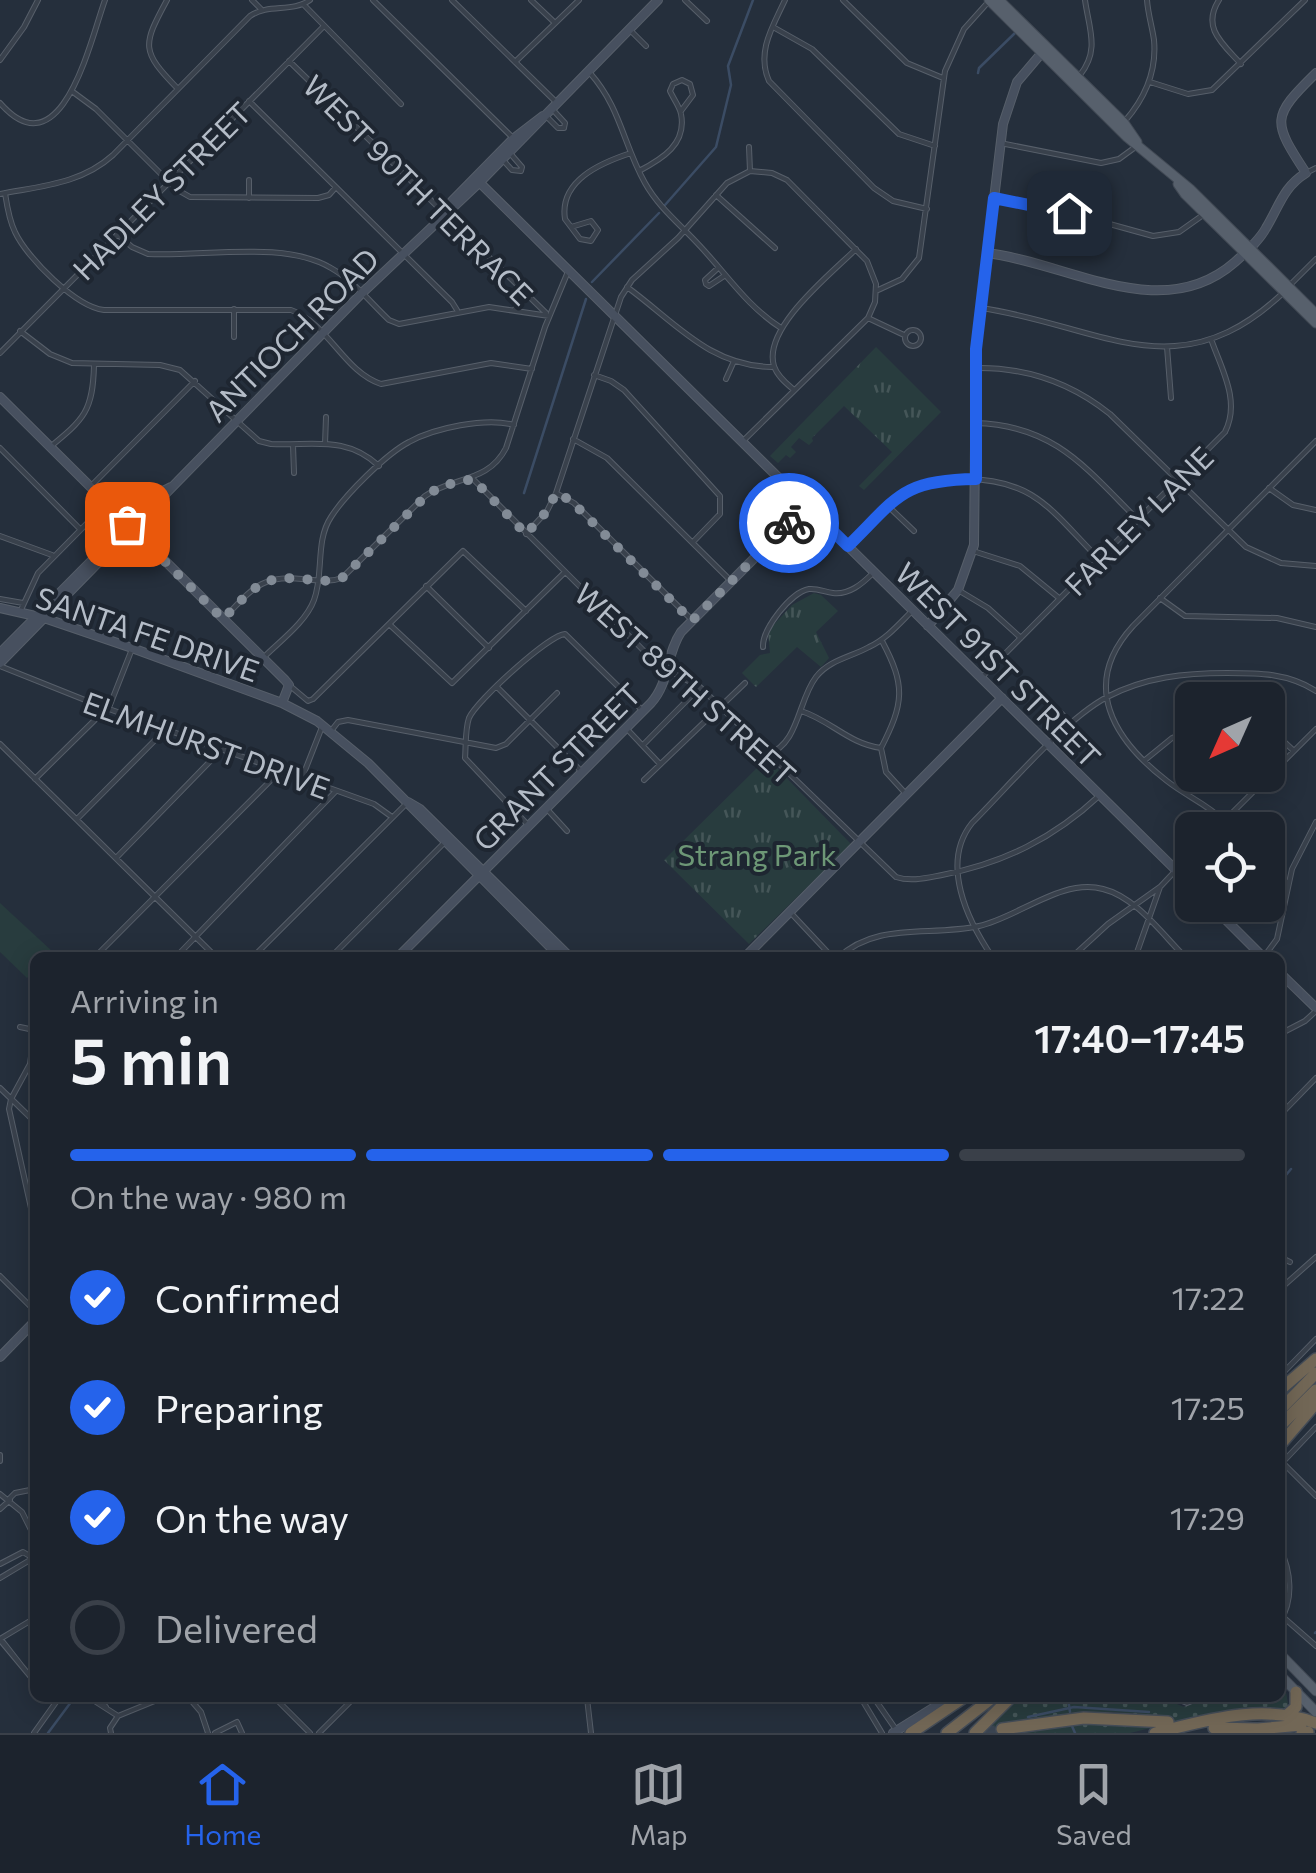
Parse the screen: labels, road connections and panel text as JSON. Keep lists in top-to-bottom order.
{
  "streets": {
    "street": [
      "WEST 90TH TERRACE",
      "HADLEY STREET",
      "ANTIOCH ROAD",
      "FARLEY LANE",
      "SANTA FE DRIVE",
      "WEST 91ST STREET",
      "WEST 89TH STREET",
      "ELMHURST DRIVE",
      "GRANT STREET"
    ]
  },
  "crossings": [
    ["WEST 90TH TERRACE", "HADLEY STREET"],
    ["WEST 90TH TERRACE", "ANTIOCH ROAD"],
    ["ANTIOCH ROAD", "SANTA FE DRIVE"],
    ["ANTIOCH ROAD", "WEST 91ST STREET"],
    ["ANTIOCH ROAD", "ELMHURST DRIVE"],
    ["FARLEY LANE", "WEST 91ST STREET"],
    ["SANTA FE DRIVE", "GRANT STREET"],
    ["WEST 91ST STREET", "WEST 89TH STREET"],
    ["WEST 91ST STREET", "GRANT STREET"],
    ["WEST 89TH STREET", "GRANT STREET"]
  ],
  "parks": ["Strang Park"],
  "north": "bottom left",
  "page": {
    "heading": ["5 min", "Arriving in", "17:40–17:45"],
    "bar": "On the way · 980 m",
    "list": [
      ["Confirmed", "17:22"],
      ["Preparing", "17:25"],
      ["On the way", "17:29"],
      "Delivered"
    ],
    "tabs": ["Home", "Map", "Saved"]
  }
}
